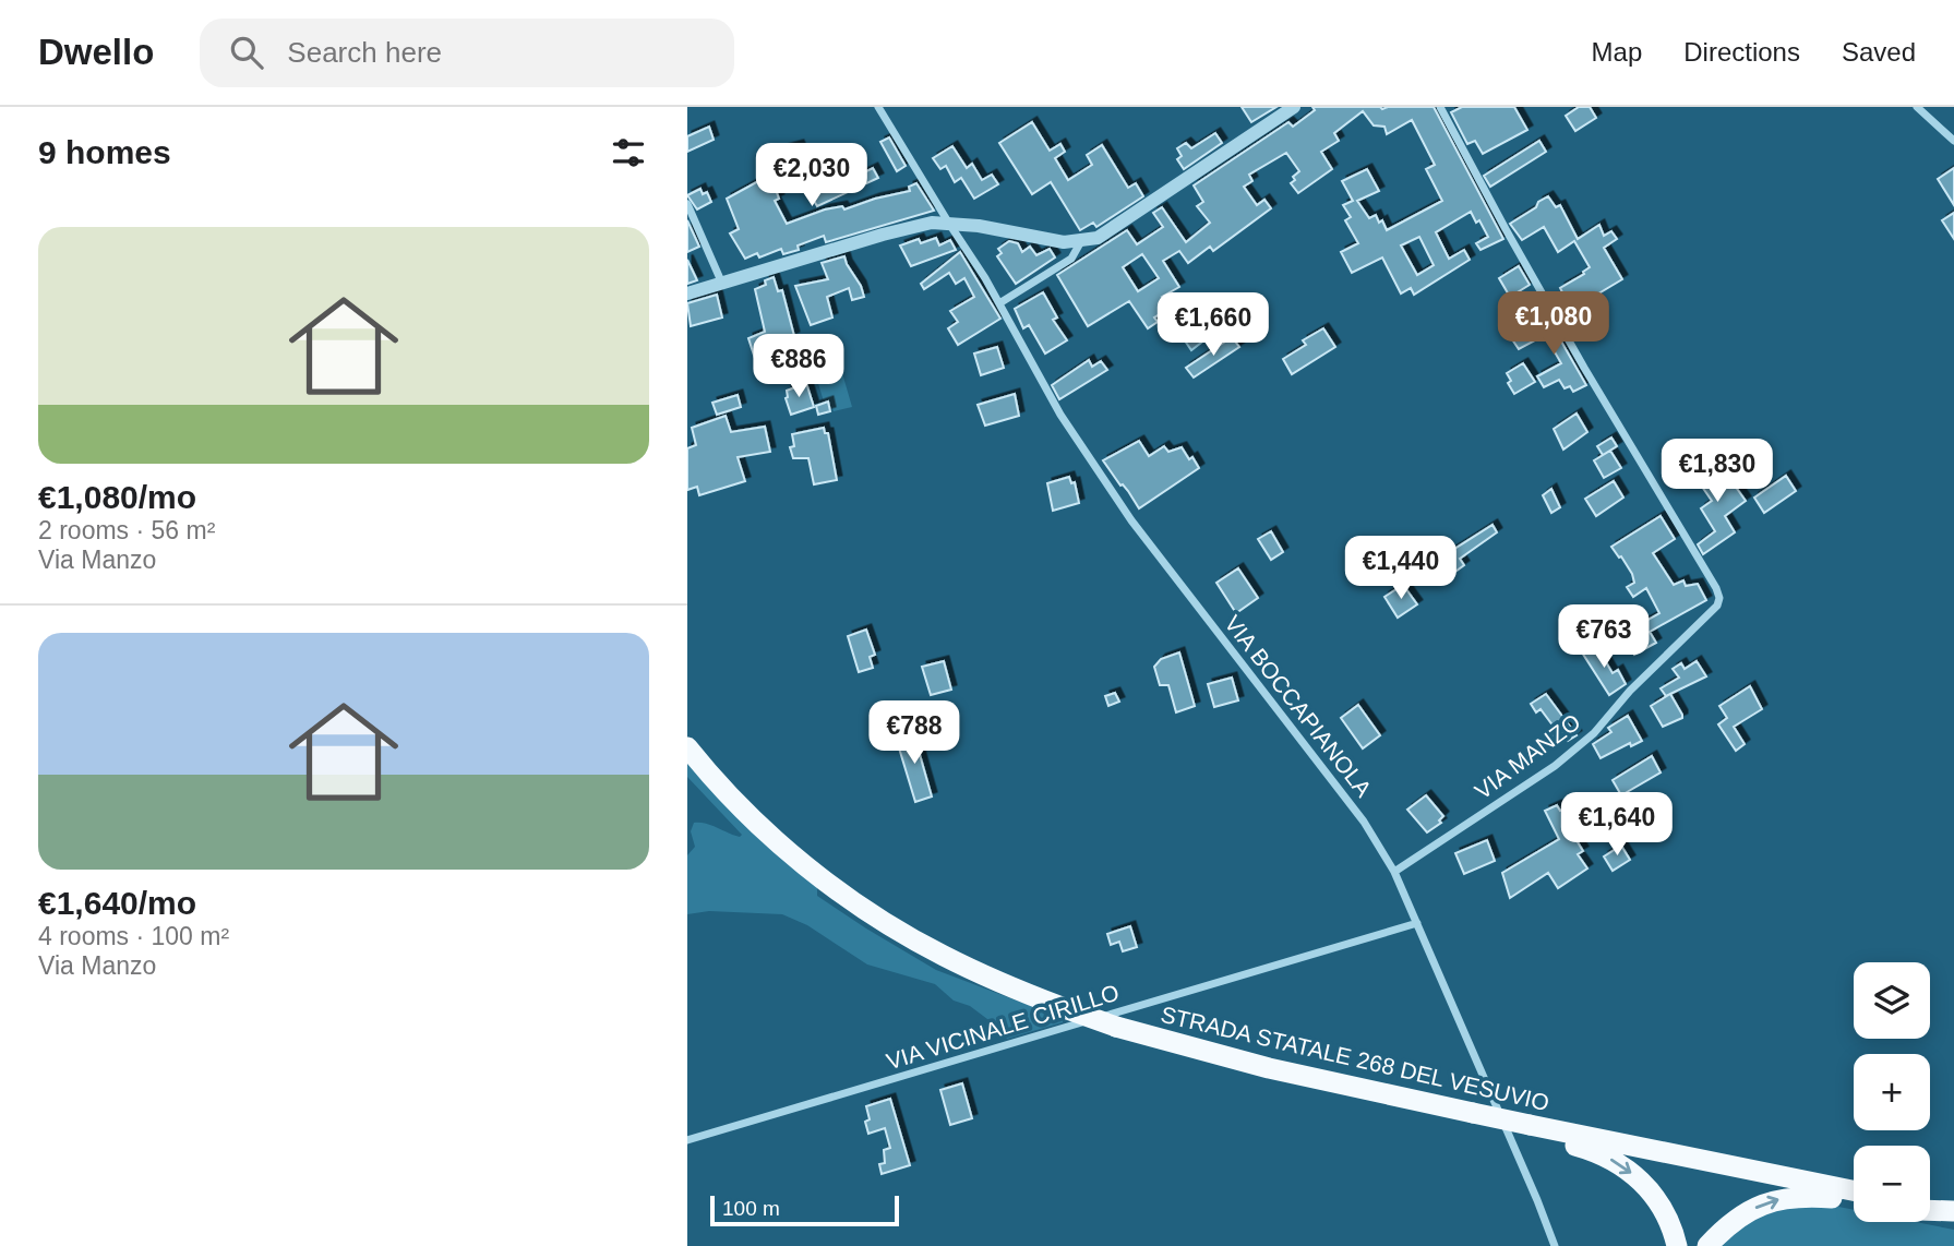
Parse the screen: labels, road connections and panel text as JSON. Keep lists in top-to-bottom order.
{
  "streets": {
    "highway": ["STRADA STATALE 268 DEL VESUVIO"],
    "street": ["VIA BOCCAPIANOLA", "VIA MANZO", "VIA VICINALE CIRILLO"]
  },
  "crossings": [
    ["VIA BOCCAPIANOLA", "VIA MANZO"],
    ["VIA BOCCAPIANOLA", "VIA VICINALE CIRILLO"]
  ],
  "scale_bar": "100 m",
  "page": {
    "header": "Dwello",
    "search": "Search here",
    "nav": ["Map", "Directions", "Saved"],
    "heading": "9 homes",
    "price": [
      "€2,030",
      "€1,080",
      "€1,660",
      "€886",
      "€1,830",
      "€1,440",
      "€763",
      "€788",
      "€1,640"
    ],
    "list": [
      {
        "name": "€1,080/mo",
        "note": "2 rooms · 56 m² · Via Manzo"
      },
      {
        "name": "€1,640/mo",
        "note": "4 rooms · 100 m² · Via Manzo"
      }
    ],
    "map_buttons": ["+", "−"],
    "scale": "100 m"
  }
}
